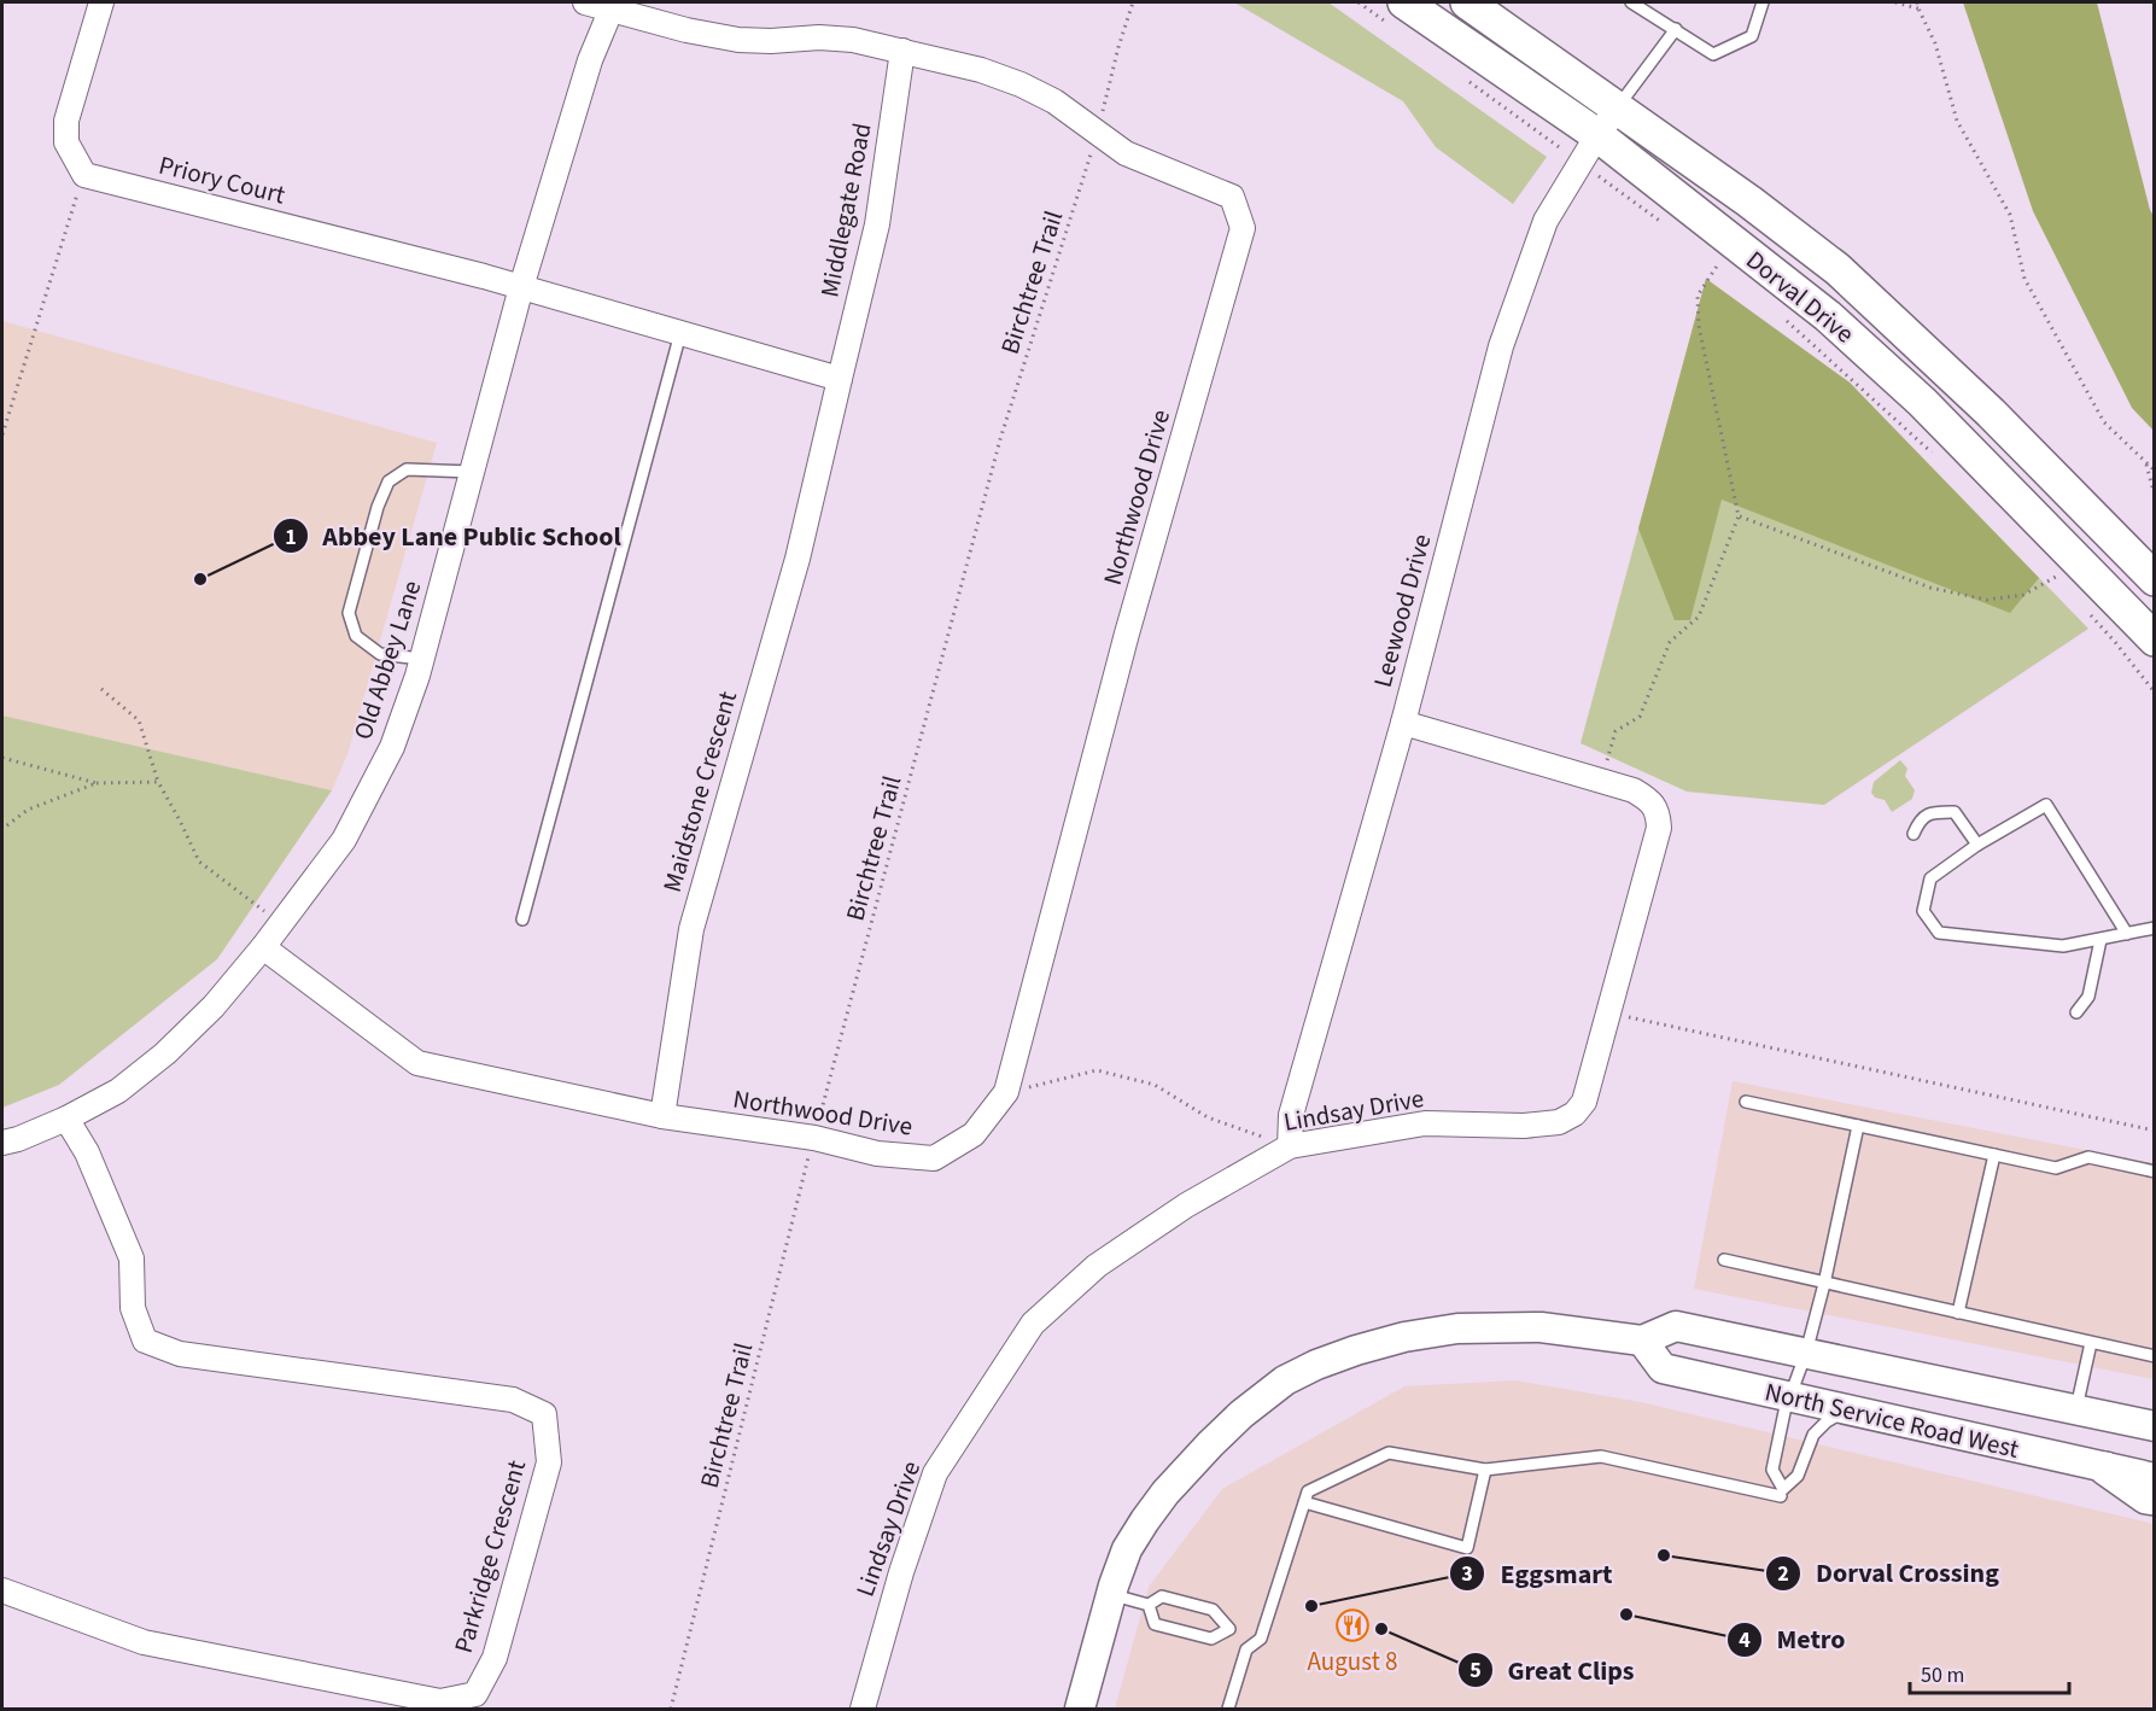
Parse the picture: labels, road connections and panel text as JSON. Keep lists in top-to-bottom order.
{
  "streets": {
    "main road": ["Dorval Drive"],
    "street": [
      "Priory Court",
      "Middlegate Road",
      "Northwood Drive",
      "Leewood Drive",
      "Old Abbey Lane",
      "Maidstone Crescent",
      "Lindsay Drive",
      "North Service Road West",
      "Parkridge Crescent"
    ],
    "path": ["Birchtree Trail"]
  },
  "crossings": [
    ["Priory Court", "Old Abbey Lane"],
    ["Middlegate Road", "Northwood Drive"],
    ["Middlegate Road", "Maidstone Crescent"],
    ["Birchtree Trail", "Northwood Drive"],
    ["Dorval Drive", "Leewood Drive"],
    ["Northwood Drive", "Old Abbey Lane"],
    ["Northwood Drive", "Maidstone Crescent"],
    ["Leewood Drive", "Lindsay Drive"],
    ["Old Abbey Lane", "Parkridge Crescent"]
  ],
  "places": {
    "other": [
      "Abbey Lane Public School",
      "Dorval Crossing",
      "Eggsmart",
      "Metro",
      "Great Clips"
    ],
    "restaurant": ["August 8"]
  },
  "scale_bar": "50 m"
}
